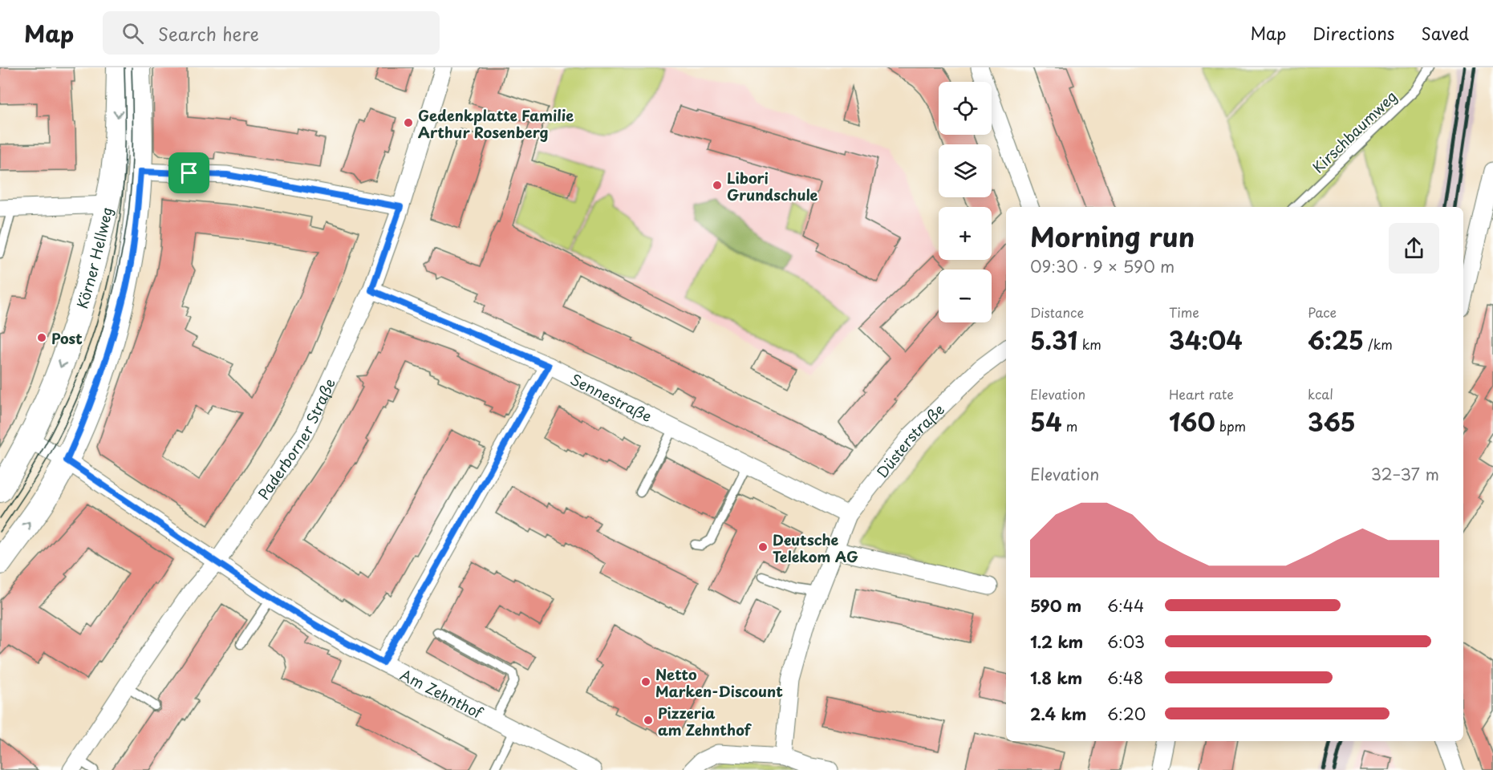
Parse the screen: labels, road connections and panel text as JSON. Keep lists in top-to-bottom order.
{
  "streets": {
    "main road": ["Körner Hellweg"],
    "street": [
      "Sennestraße",
      "Paderborner Straße",
      "Düsterstraße",
      "Am Zehnthof"
    ],
    "lane": ["Kirschbaumweg"]
  },
  "crossings": [
    ["Körner Hellweg", "Am Zehnthof"],
    ["Sennestraße", "Paderborner Straße"],
    ["Sennestraße", "Düsterstraße"],
    ["Paderborner Straße", "Am Zehnthof"]
  ],
  "places": [
    "Gedenkplatte Familie Arthur Rosenberg",
    "Libori Grundschule",
    "Post",
    "Deutsche Telekom AG",
    "Netto Marken-Discount",
    "Pizzeria am Zehnthof"
  ],
  "page": {
    "header": "Map",
    "search": "Search here",
    "nav": ["Map", "Directions", "Saved"],
    "map_buttons": ["+", "−"],
    "heading": ["Morning run", "09:30 · 9 × 590 m"],
    "stats": [
      ["Distance", "5.31 km"],
      ["Time", "34:04"],
      ["Pace", "6:25 /km"],
      ["Elevation", "54 m"],
      ["Heart rate", "160 bpm"],
      ["kcal", "365"]
    ],
    "chart": ["Elevation", "32–37 m"],
    "list": [
      {
        "name": "590 m",
        "note": "6:44"
      },
      {
        "name": "1.2 km",
        "note": "6:03"
      },
      {
        "name": "1.8 km",
        "note": "6:48"
      },
      {
        "name": "2.4 km",
        "note": "6:20"
      }
    ]
  }
}
